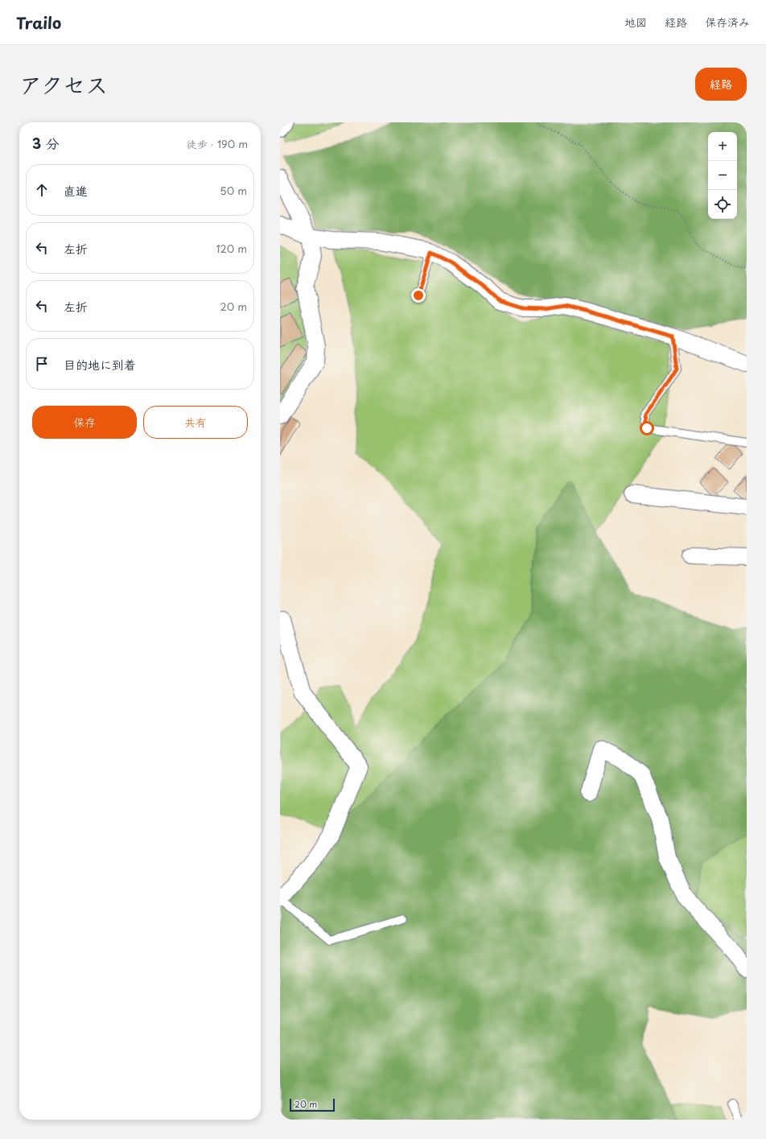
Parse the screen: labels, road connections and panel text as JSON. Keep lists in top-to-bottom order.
{
  "scale_bar": "20 m",
  "page": {
    "header": "Trailo",
    "nav": ["地図", "経路", "保存済み"],
    "title": "アクセス",
    "buttons": [
      "経路",
      ["保存", "共有"]
    ],
    "heading": ["3 分", "徒歩 · 190 m"],
    "map_buttons": ["+", "−"],
    "list": [
      ["直進", "50 m"],
      ["左折", "120 m"],
      ["左折", "20 m"],
      "目的地に到着"
    ],
    "scale": "20 m"
  }
}
